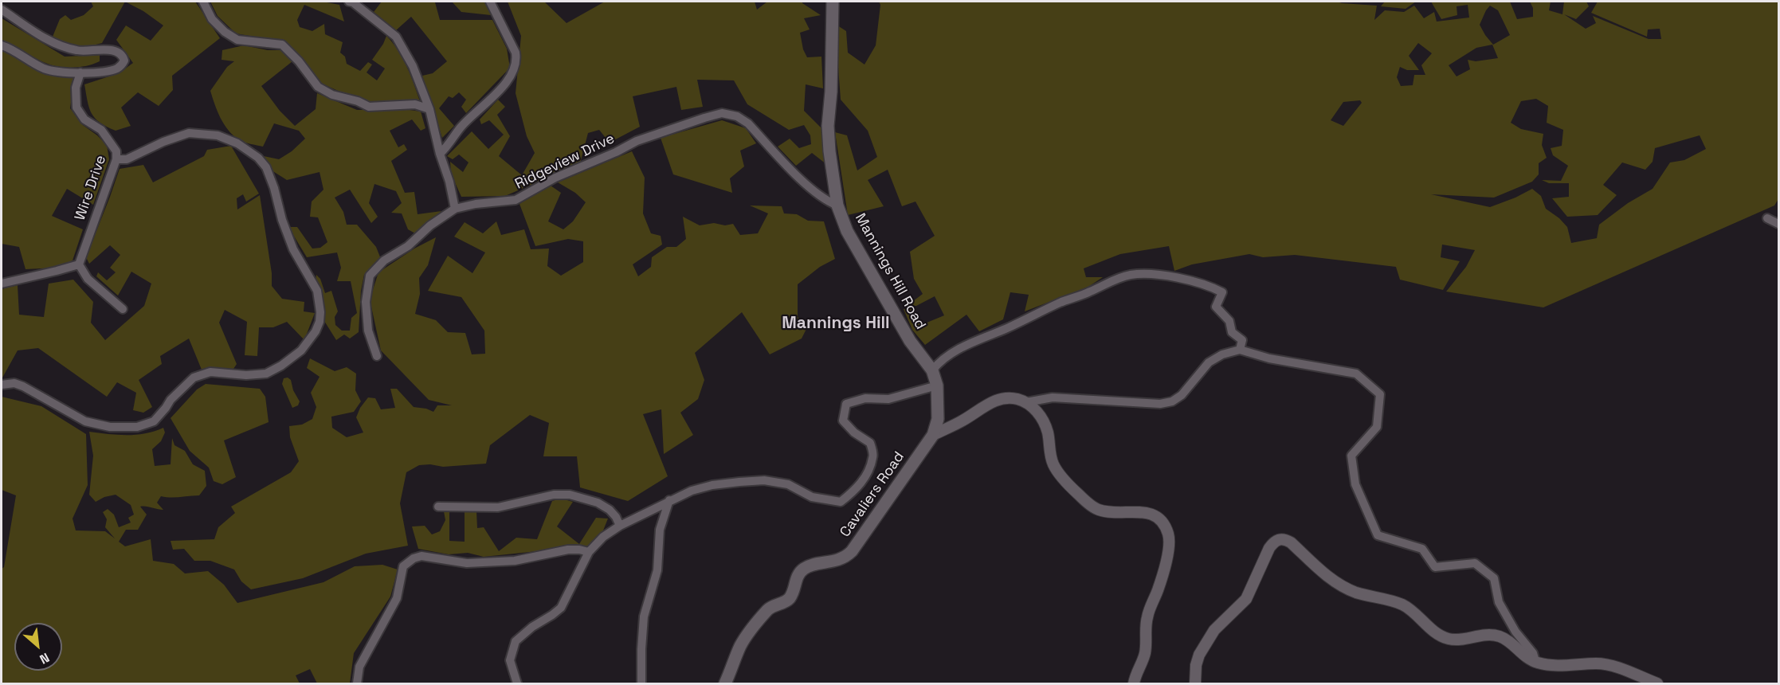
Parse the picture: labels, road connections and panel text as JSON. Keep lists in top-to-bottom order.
{
  "streets": {
    "main road": ["Mannings Hill Road", "Cavaliers Road"],
    "street": ["Ridgeview Drive", "Wire Drive"]
  },
  "crossings": [
    ["Ridgeview Drive", "Mannings Hill Road"],
    ["Mannings Hill Road", "Cavaliers Road"]
  ],
  "districts": ["Mannings Hill"],
  "north": "bottom right"
}
